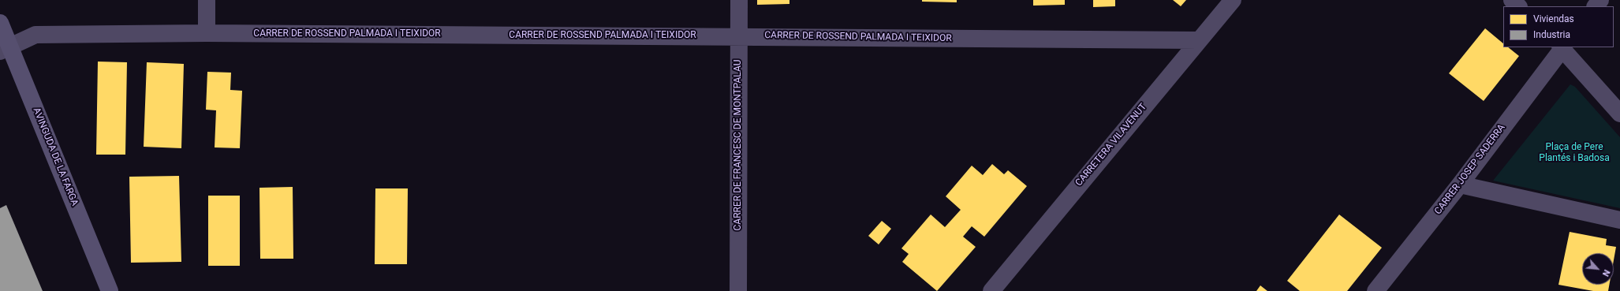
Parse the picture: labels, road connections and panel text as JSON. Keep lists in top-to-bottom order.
{
  "streets": {
    "street": [
      "CARRER DE ROSSEND PALMADA I TEIXIDOR",
      "CARRER DE FRANCESC DE MONTPALAU",
      "CARRETERA VILAVENUT",
      "AVINGUDA DE LA FARGA",
      "CARRER JOSEP SADERRA"
    ]
  },
  "crossings": [
    ["CARRER DE ROSSEND PALMADA I TEIXIDOR", "CARRER DE FRANCESC DE MONTPALAU"],
    ["CARRER DE ROSSEND PALMADA I TEIXIDOR", "CARRETERA VILAVENUT"],
    ["CARRER DE ROSSEND PALMADA I TEIXIDOR", "AVINGUDA DE LA FARGA"]
  ],
  "parks": ["Plaça de Pere Plantés i Badosa"],
  "legend": ["Viviendas", "Industria"],
  "north": "bottom right"
}
